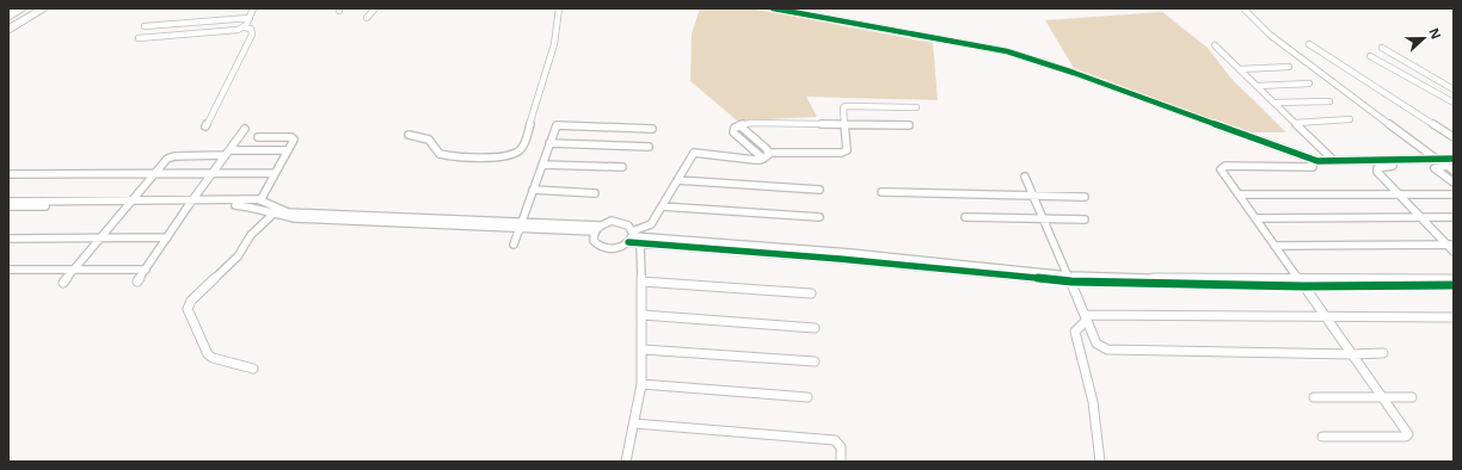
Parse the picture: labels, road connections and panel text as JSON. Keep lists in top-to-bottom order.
{
  "north": "right"
}
